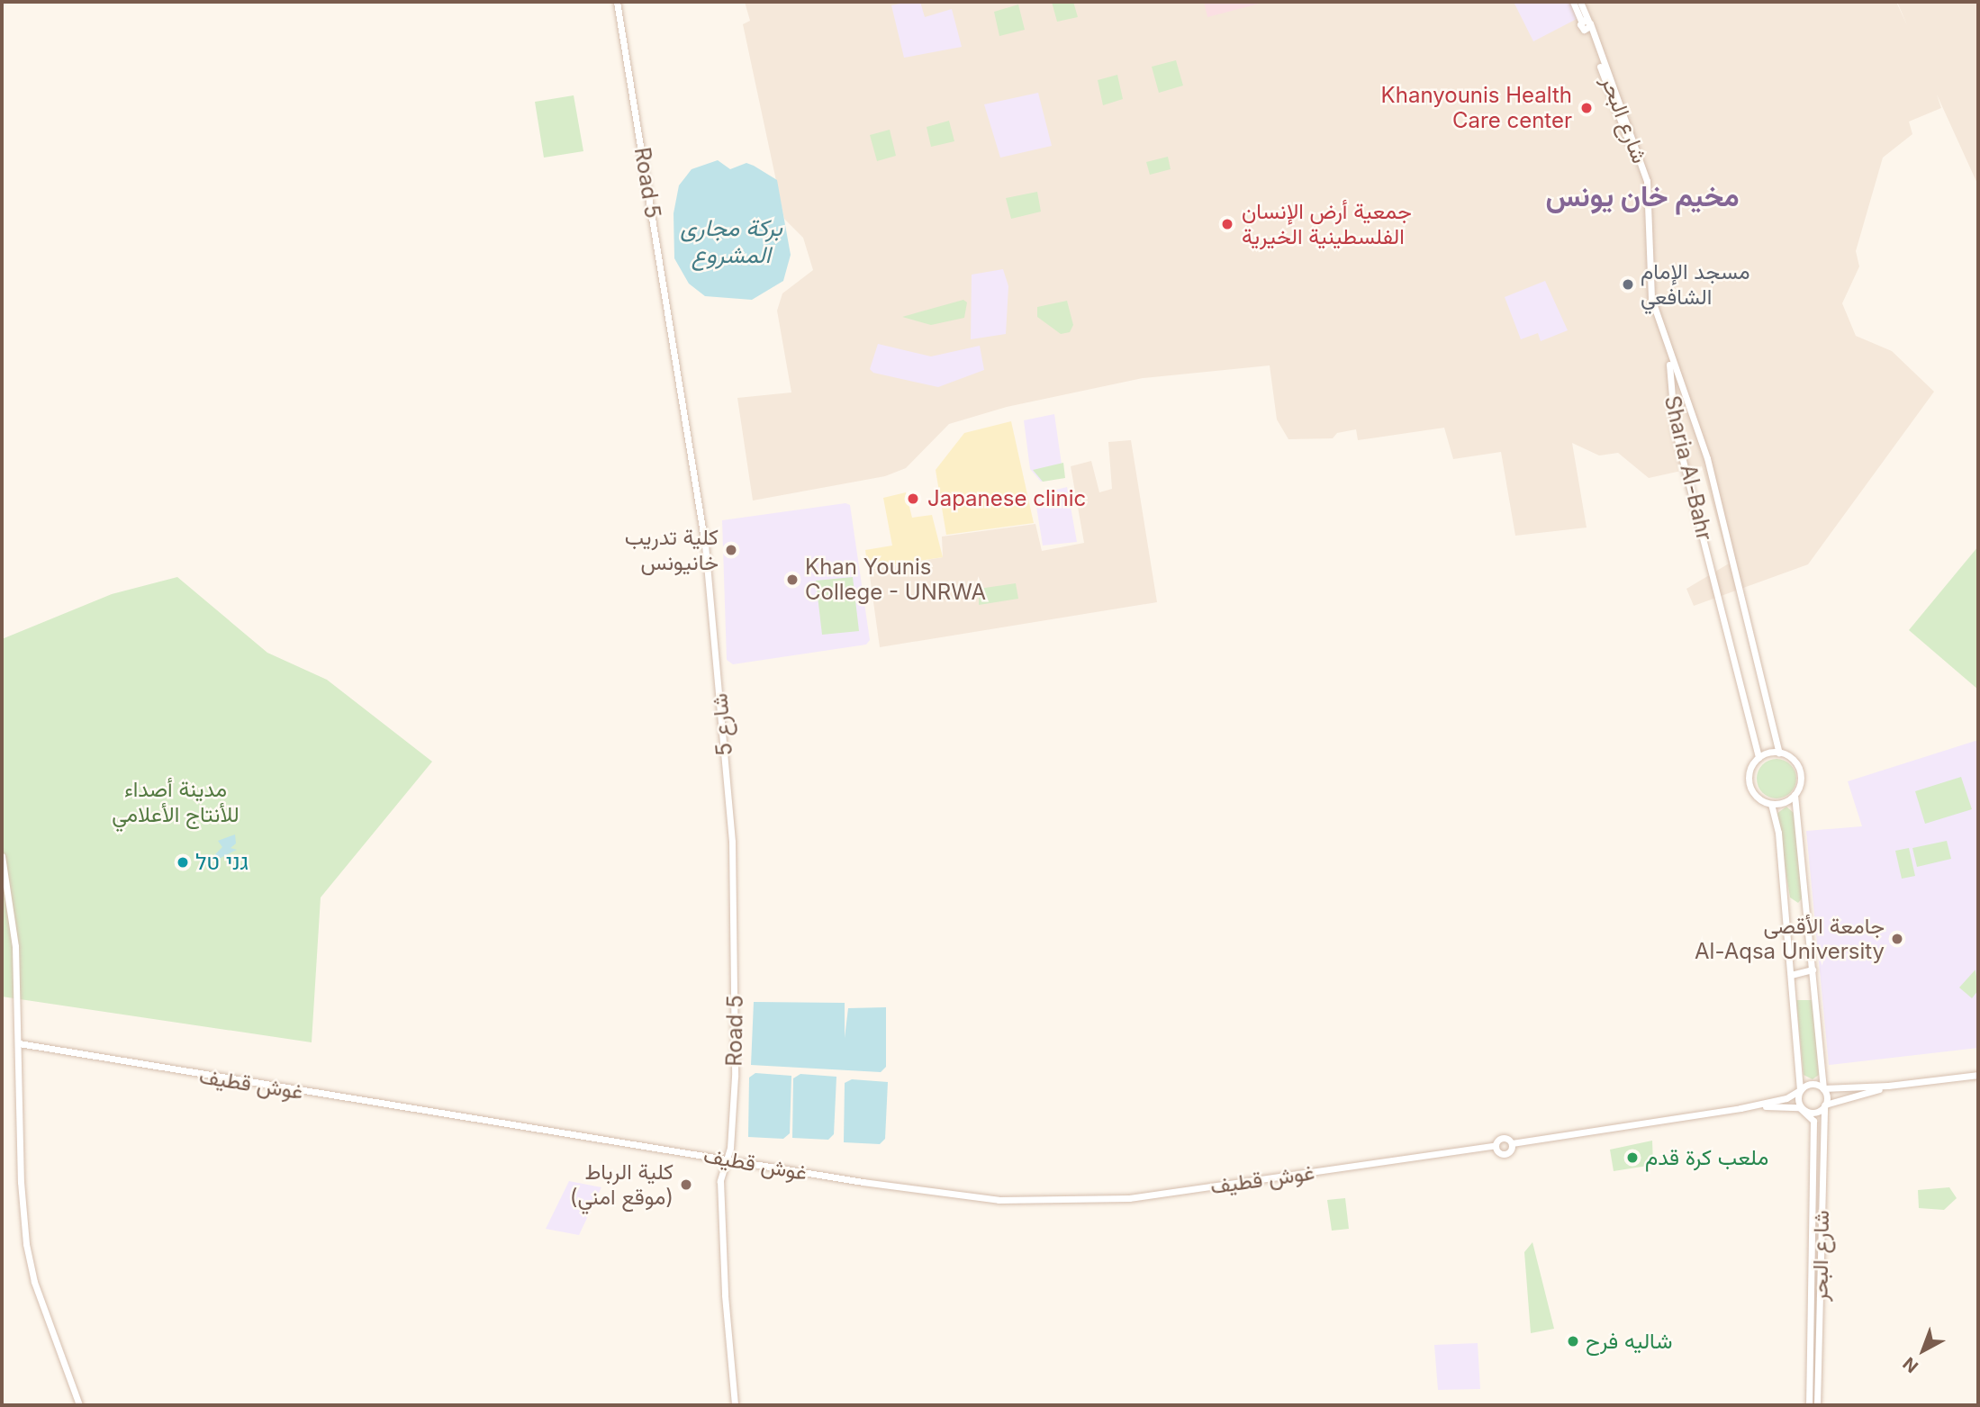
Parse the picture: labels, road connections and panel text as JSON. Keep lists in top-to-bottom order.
{
  "streets": {
    "main road": [
      "شارع البحر",
      "Road 5",
      "Sharia Al-Bahr",
      "شارع 5",
      "غوش قطيف"
    ]
  },
  "crossings": [
    ["شارع البحر", "Sharia Al-Bahr"],
    ["Road 5", "شارع 5"],
    ["Road 5", "غوش قطيف"]
  ],
  "districts": ["مخيم خان يونس"],
  "water": ["بركة مجارى المشروع"],
  "parks": ["مدينة أصداء للأنتاج الأعلامي"],
  "places": [
    "Khanyounis Health Care center",
    "جمعية أرض الإنسان الفلسطينية الخيرية",
    "مسجد الإمام الشافعي",
    "Japanese clinic",
    "كلية تدريب خانيونس",
    "Khan Younis College - UNRWA",
    "גני טל",
    "جامعة الأقصى Al-Aqsa University",
    "ملعب كرة قدم",
    "كلية الرباط (موقع امني)",
    "شاليه فرح"
  ],
  "north": "bottom left"
}
